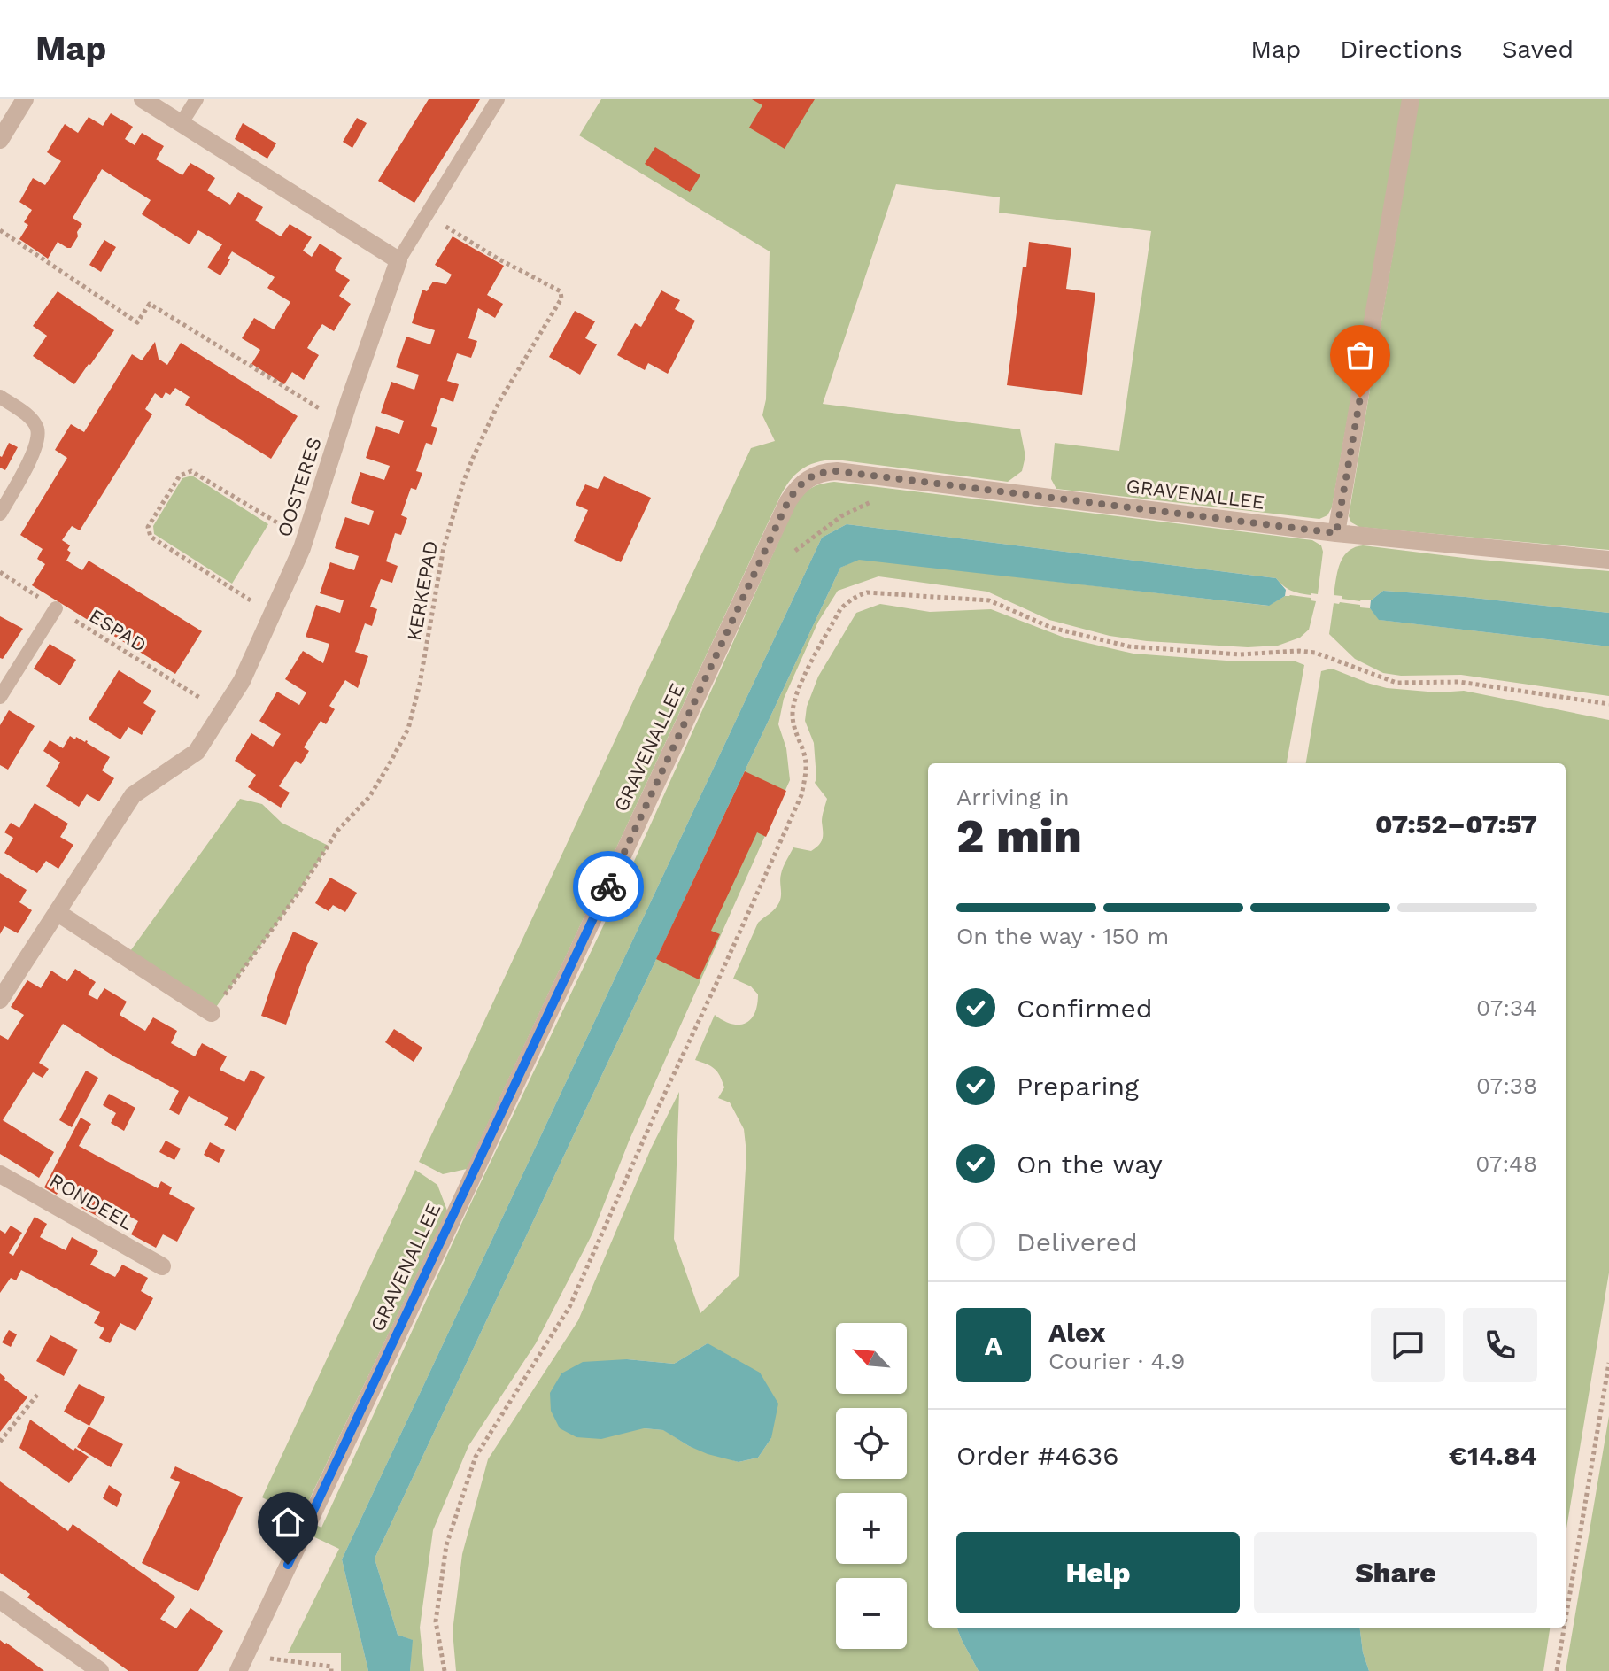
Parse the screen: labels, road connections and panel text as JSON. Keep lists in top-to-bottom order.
{
  "streets": {
    "street": ["OOSTERES", "GRAVENALLEE", "RONDEEL"],
    "path": ["KERKEPAD", "ESPAD"]
  },
  "crossings": [
    ["OOSTERES", "ESPAD"]
  ],
  "north": "top left",
  "page": {
    "header": "Map",
    "nav": ["Map", "Directions", "Saved"],
    "heading": ["2 min", "Arriving in", "07:52–07:57"],
    "panel": [
      "Alex",
      "Courier · 4.9",
      "Order #4636",
      "€14.84"
    ],
    "bar": "On the way · 150 m",
    "list": [
      ["Confirmed", "07:34"],
      ["Preparing", "07:38"],
      ["On the way", "07:48"],
      "Delivered"
    ],
    "round": "A",
    "map_buttons": ["+", "−"],
    "buttons": ["Help", "Share"]
  }
}
